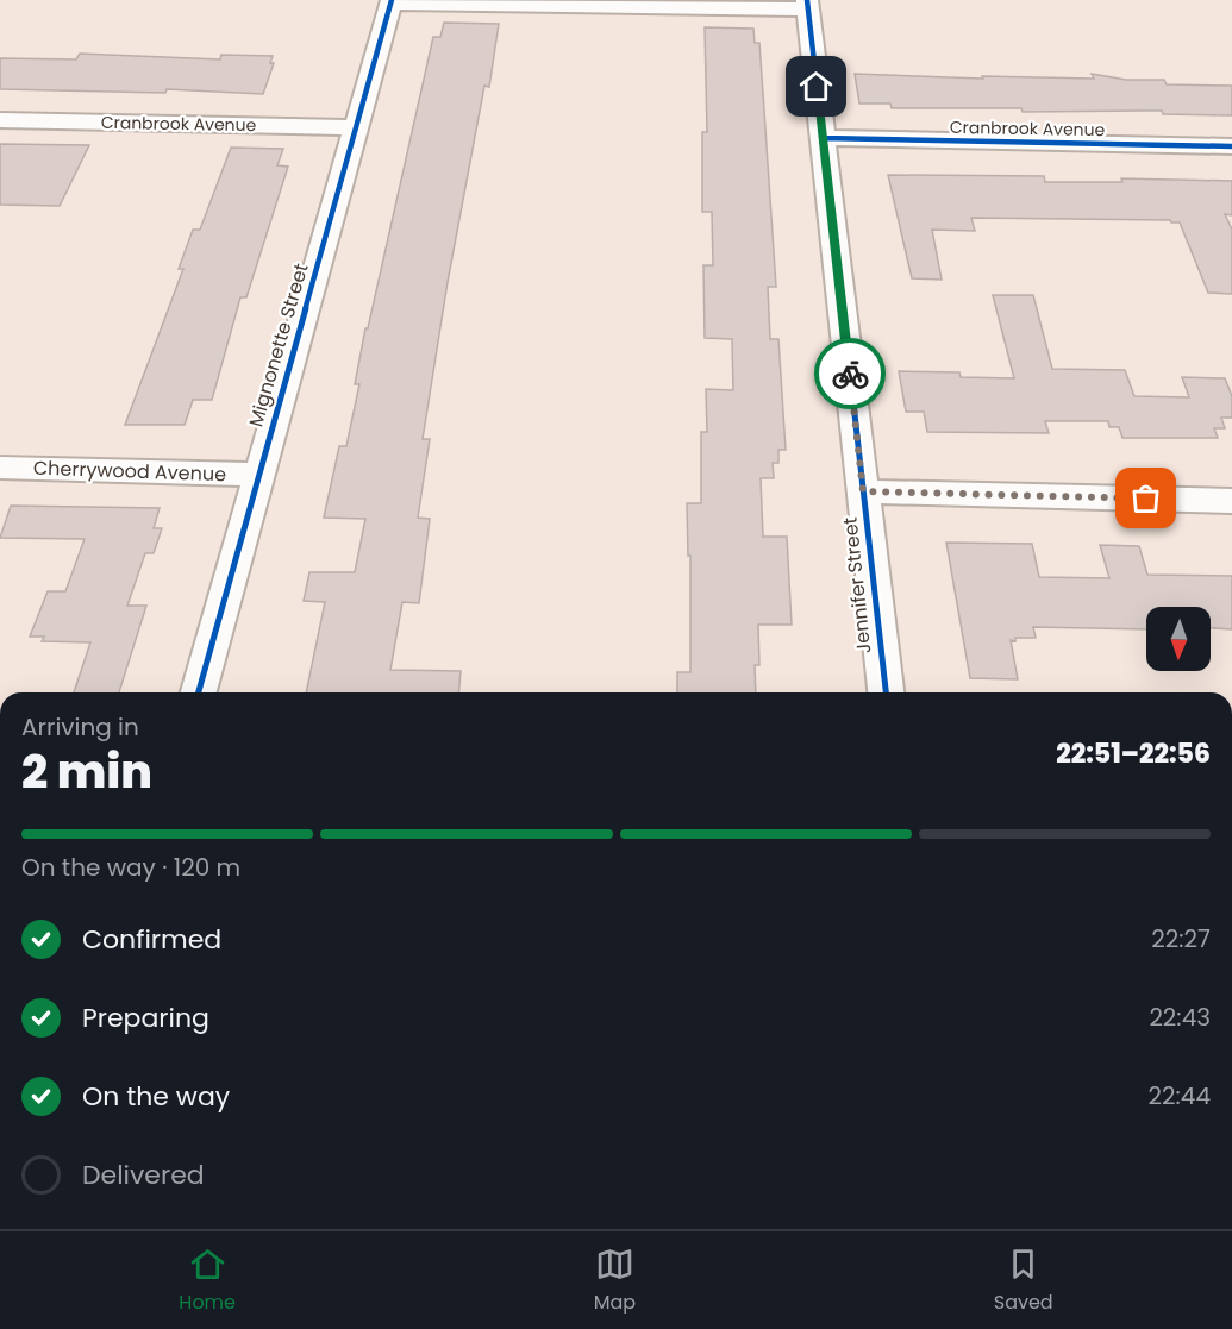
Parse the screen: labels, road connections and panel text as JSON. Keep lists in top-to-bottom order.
{
  "streets": {
    "street": [
      "Cranbrook Avenue",
      "Mignonette Street",
      "Cherrywood Avenue",
      "Jennifer Street"
    ]
  },
  "crossings": [
    ["Cranbrook Avenue", "Mignonette Street"],
    ["Cranbrook Avenue", "Jennifer Street"],
    ["Mignonette Street", "Cherrywood Avenue"]
  ],
  "north": "bottom",
  "page": {
    "heading": ["2 min", "Arriving in", "22:51–22:56"],
    "bar": "On the way · 120 m",
    "list": [
      ["Confirmed", "22:27"],
      ["Preparing", "22:43"],
      ["On the way", "22:44"],
      "Delivered"
    ],
    "tabs": ["Home", "Map", "Saved"]
  }
}
